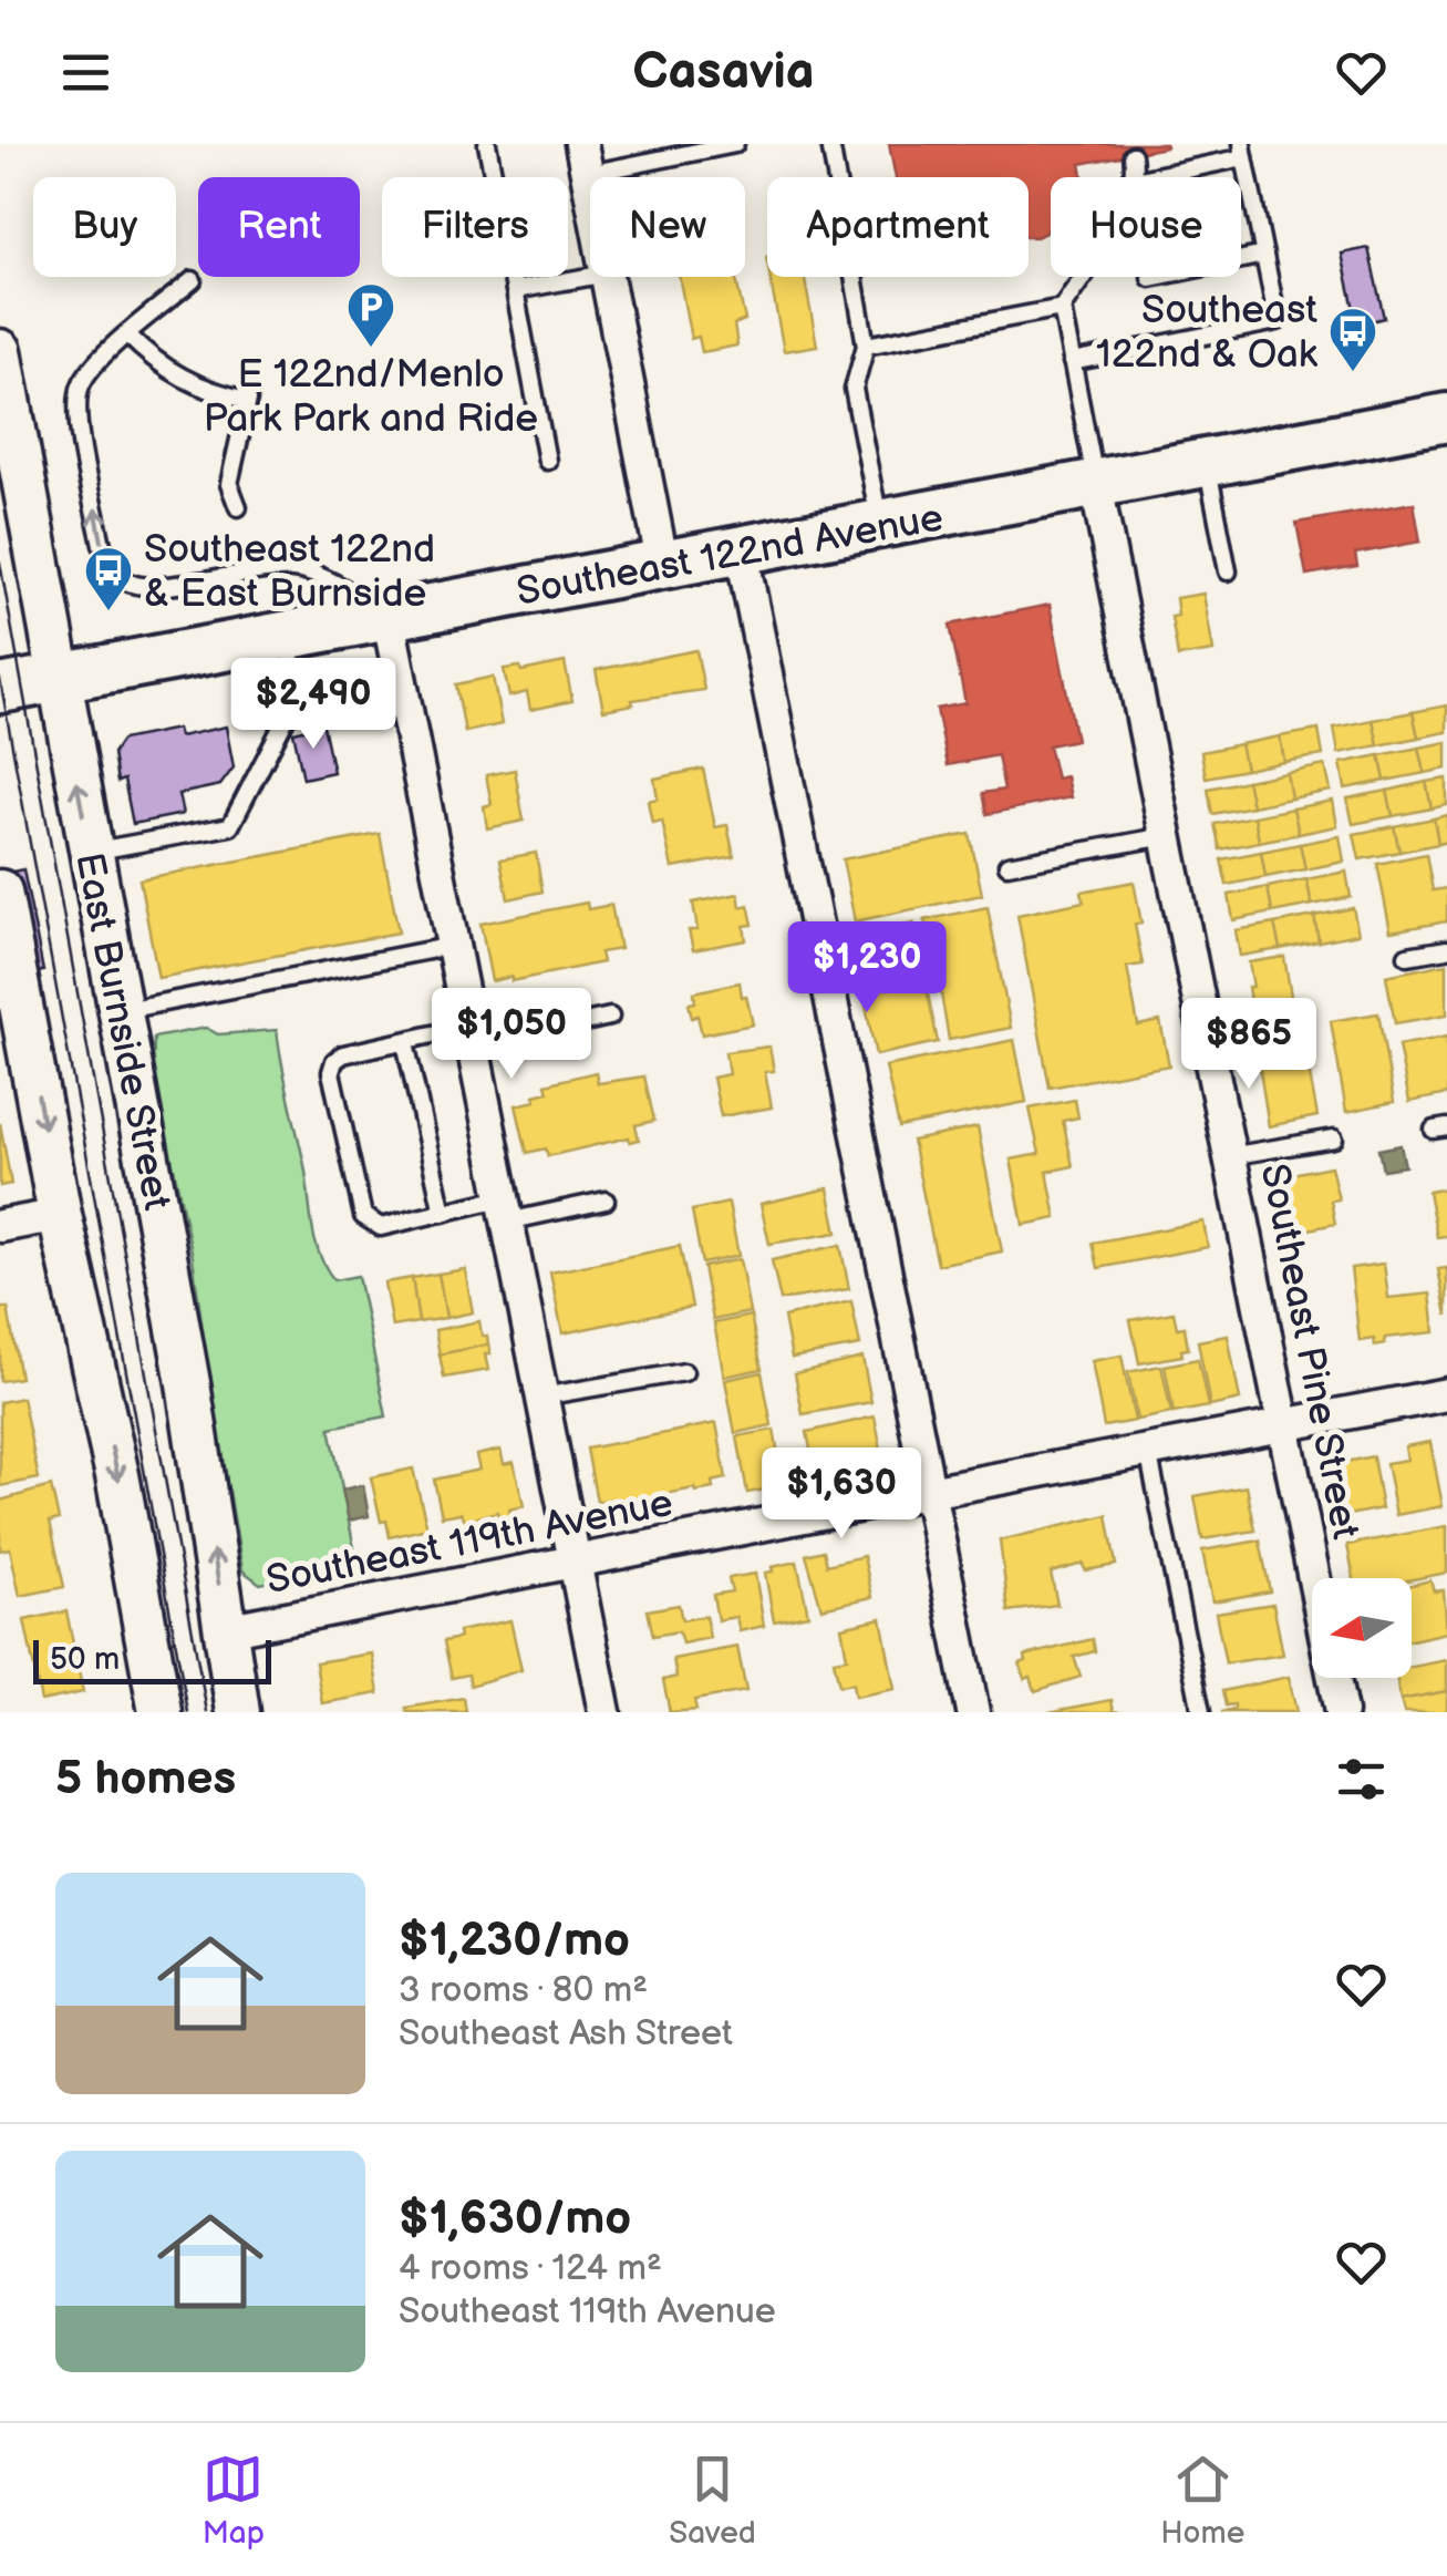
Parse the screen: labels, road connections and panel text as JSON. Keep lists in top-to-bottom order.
{
  "streets": {
    "main road": ["Southeast 122nd Avenue"],
    "street": ["East Burnside Street", "Southeast Pine Street", "Southeast 119th Avenue"]
  },
  "crossings": [
    ["Southeast 122nd Avenue", "East Burnside Street"],
    ["Southeast 122nd Avenue", "Southeast Pine Street"],
    ["East Burnside Street", "Southeast 119th Avenue"],
    ["Southeast Pine Street", "Southeast 119th Avenue"]
  ],
  "places": {
    "parking": ["E 122nd/Menlo Park Park and Ride"],
    "bus stop": ["Southeast 122nd & Oak", "Southeast 122nd & East Burnside"]
  },
  "scale_bar": "50 m",
  "north": "left",
  "page": {
    "header": "Casavia",
    "chip": [
      "Buy",
      "Rent",
      "Filters",
      "New",
      "Apartment",
      "House"
    ],
    "price": [
      "$2,490",
      "$1,230",
      "$1,050",
      "$865",
      "$1,630"
    ],
    "scale": "50 m",
    "heading": "5 homes",
    "list": [
      {
        "name": "$1,230/mo",
        "note": "3 rooms · 80 m² · Southeast Ash Street"
      },
      {
        "name": "$1,630/mo",
        "note": "4 rooms · 124 m² · Southeast 119th Avenue"
      }
    ],
    "tabs": ["Map", "Saved", "Home"]
  }
}
